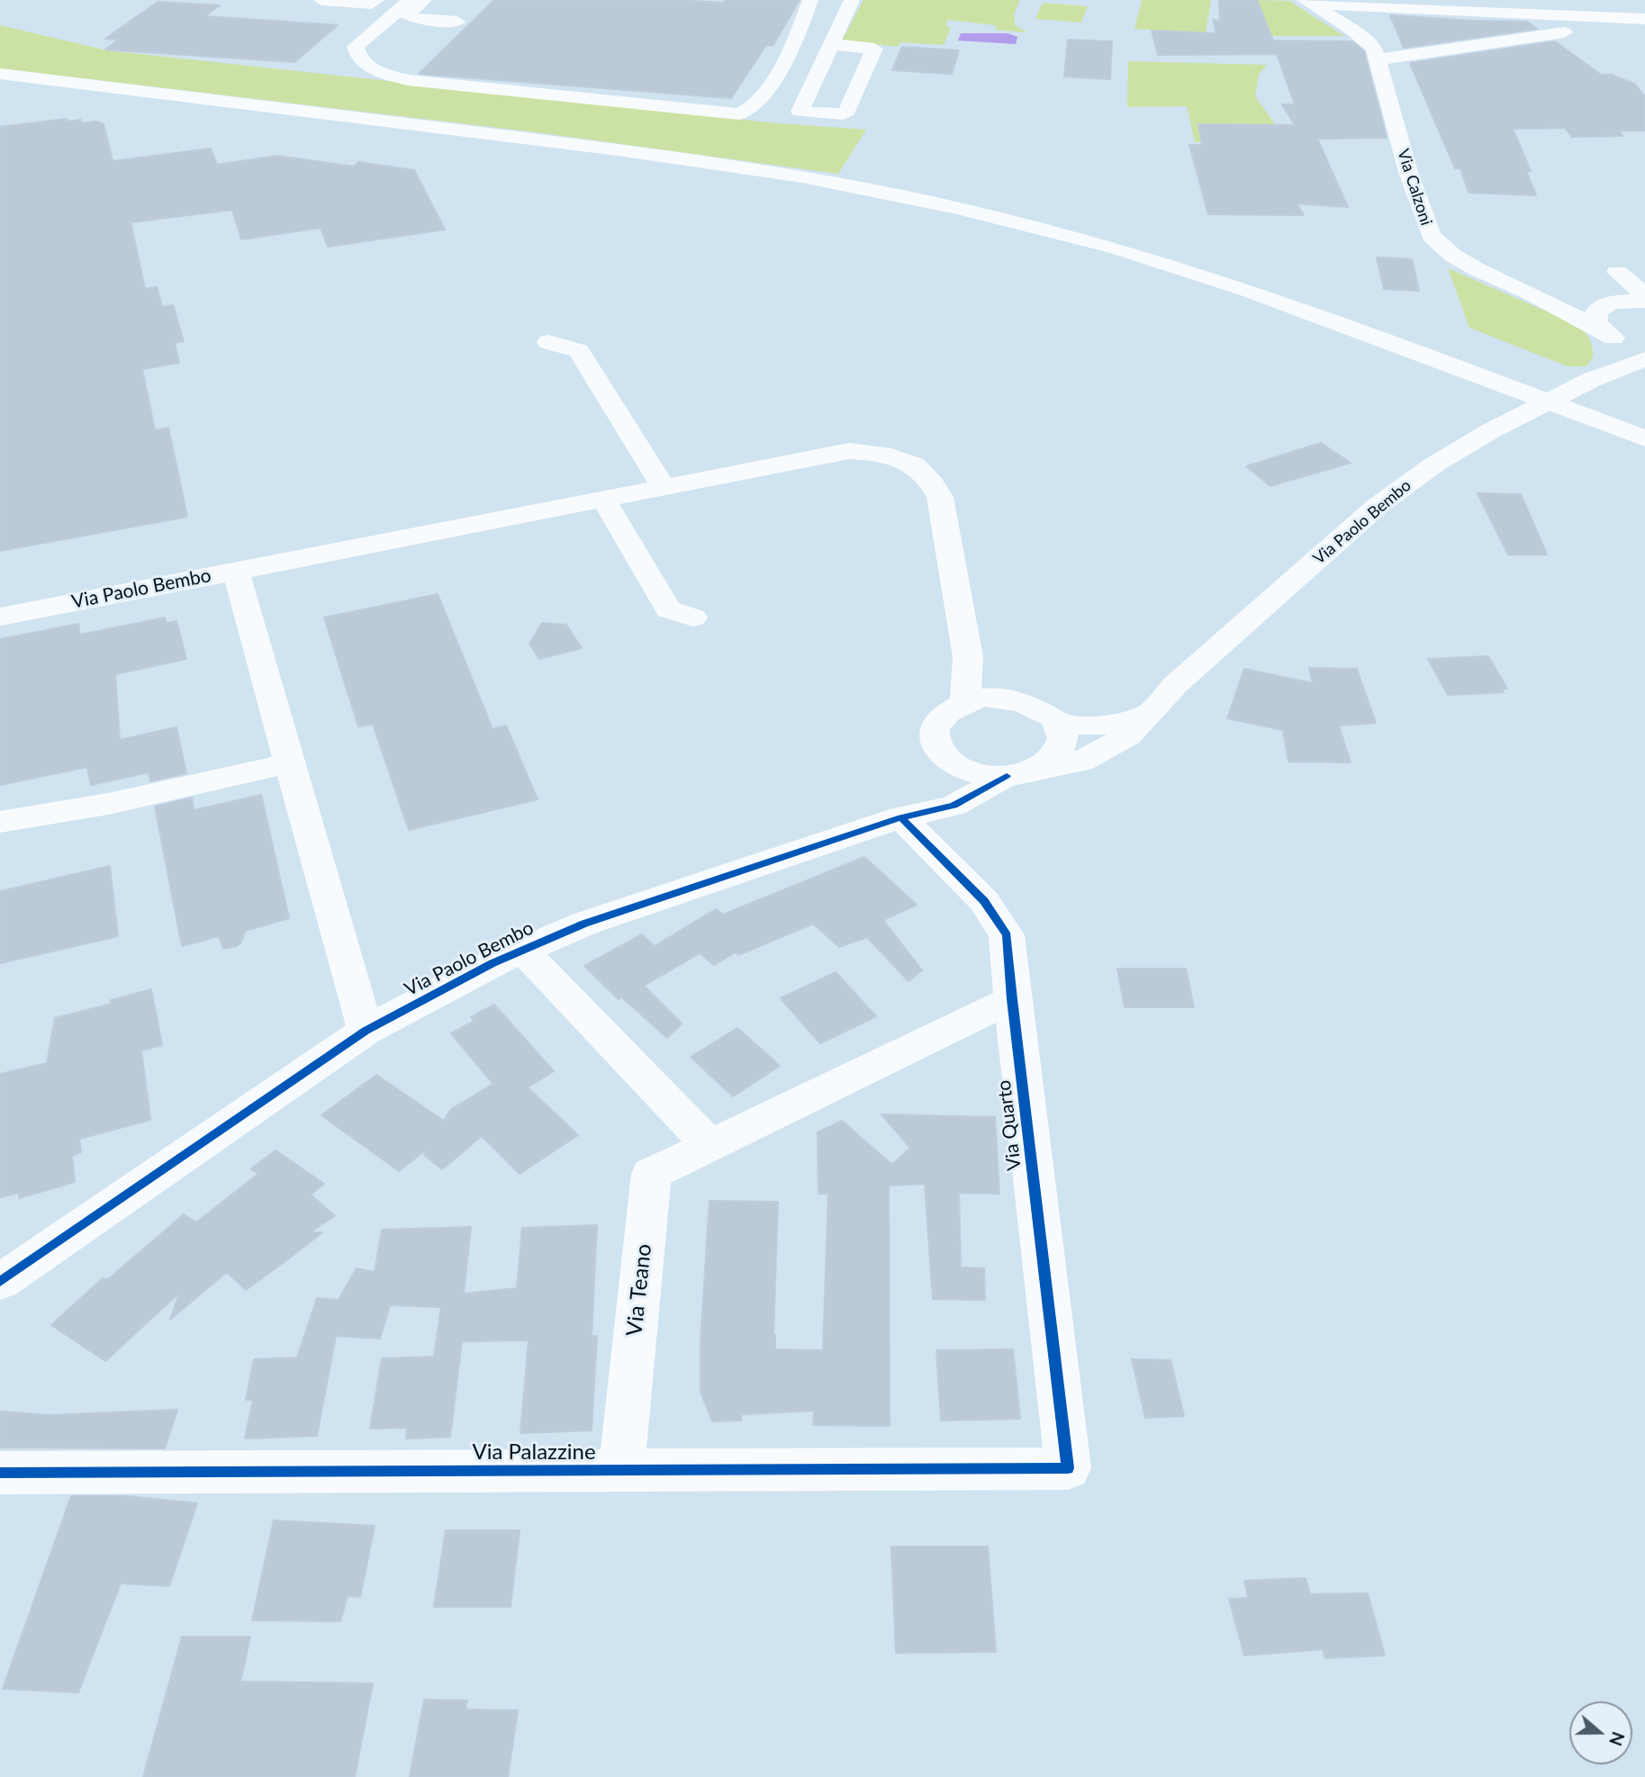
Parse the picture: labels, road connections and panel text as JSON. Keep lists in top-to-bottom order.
{
  "streets": {
    "main road": [
      "Via Calzoni",
      "Via Paolo Bembo",
      "Via Quarto",
      "Via Teano",
      "Via Palazzine"
    ]
  },
  "crossings": [
    ["Via Paolo Bembo", "Via Quarto"],
    ["Via Quarto", "Via Teano"],
    ["Via Quarto", "Via Palazzine"],
    ["Via Teano", "Via Palazzine"]
  ],
  "north": "right"
}
